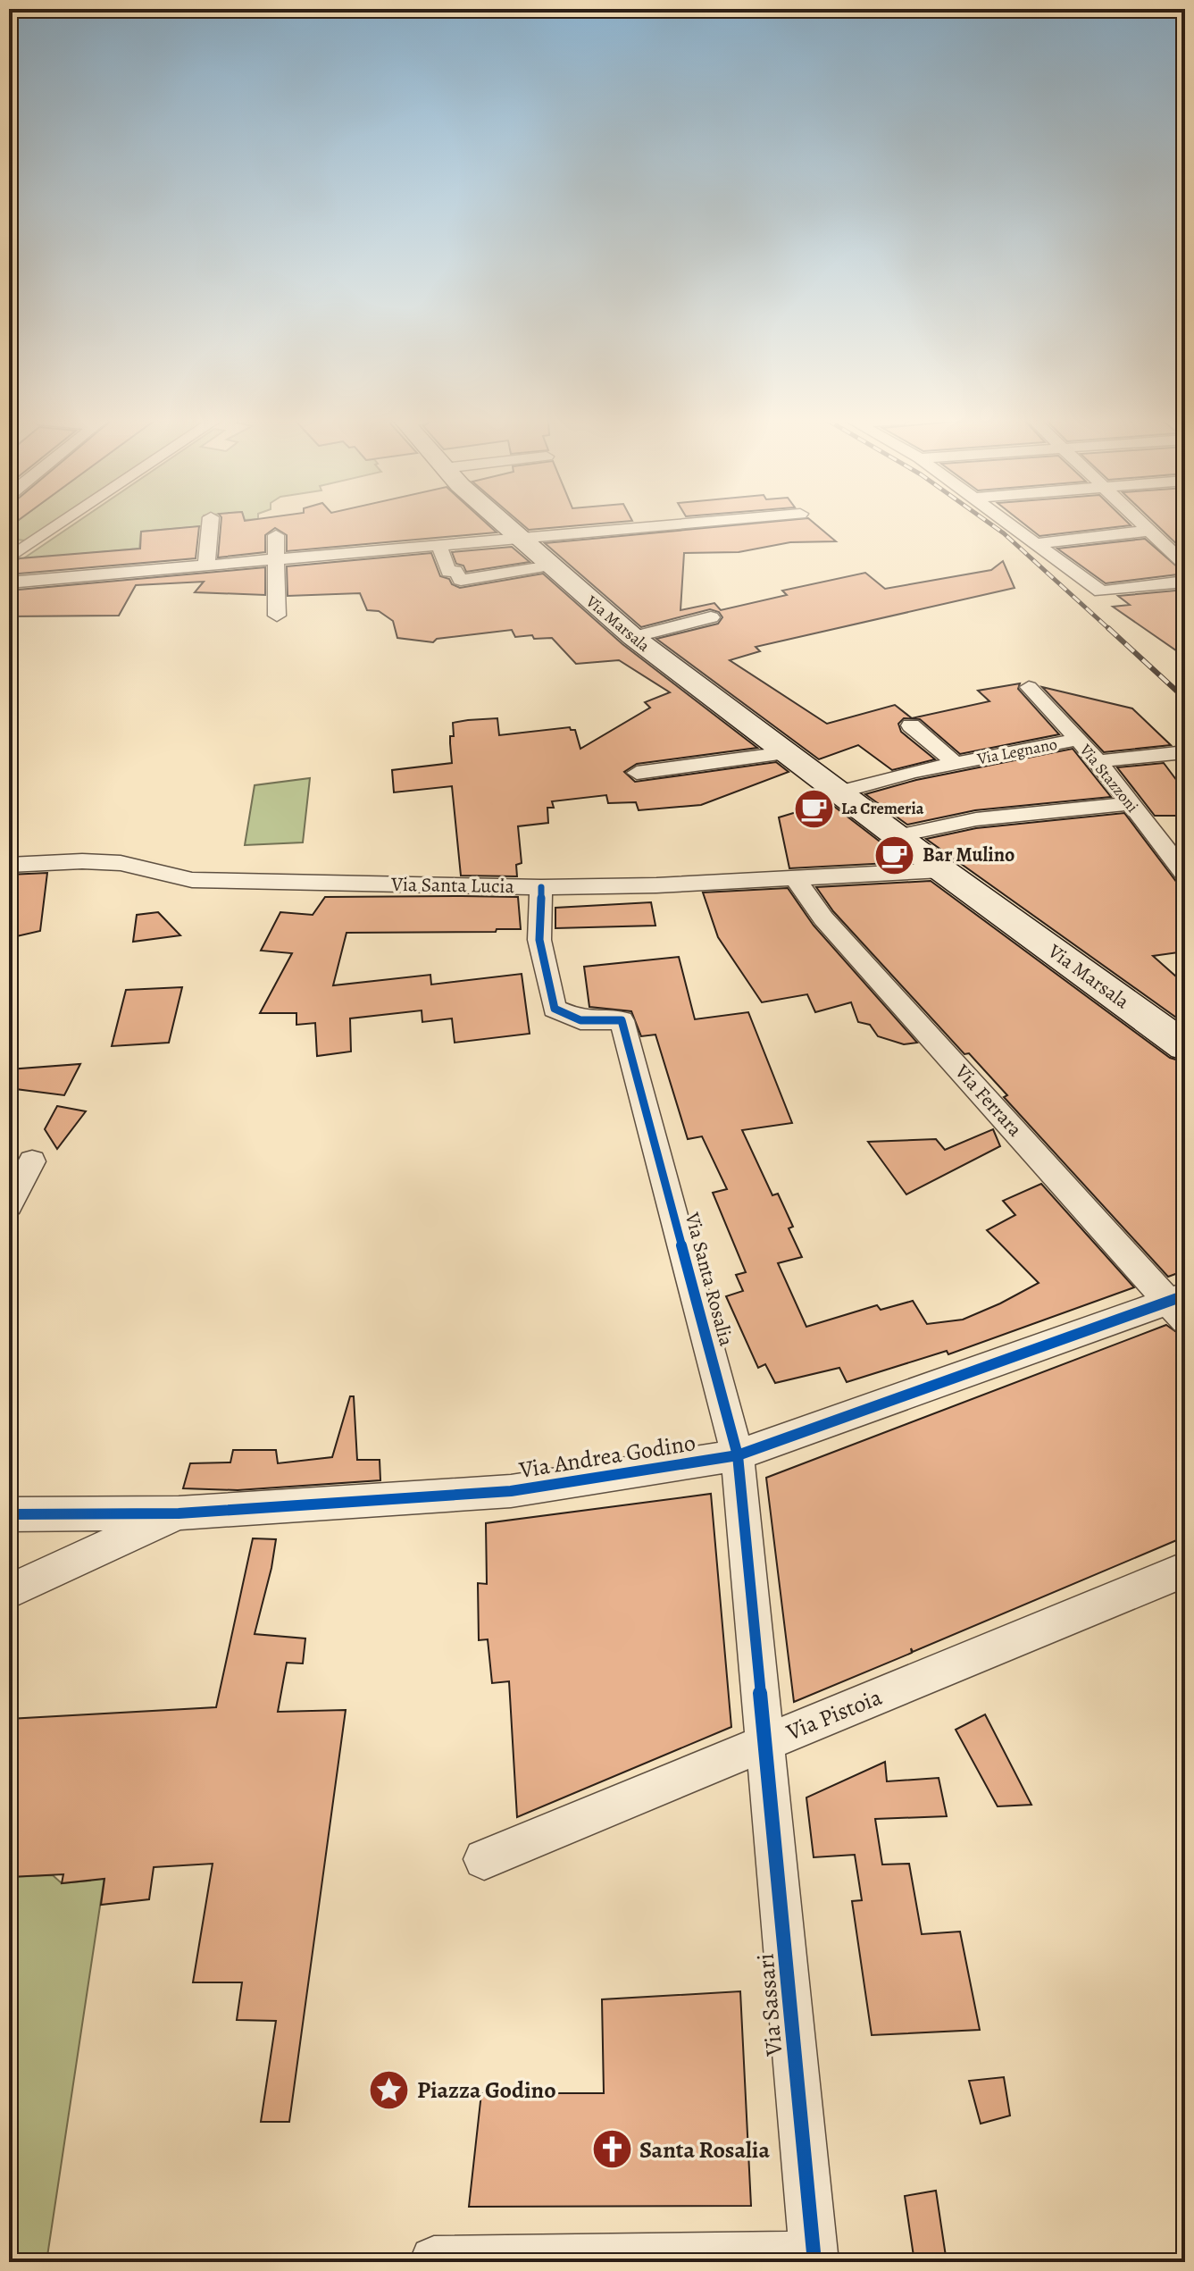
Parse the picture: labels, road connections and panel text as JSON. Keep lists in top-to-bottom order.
{
  "streets": {
    "main road": ["Via Marsala"],
    "street": [
      "Via Legnano",
      "Via Stazzoni",
      "Via Santa Lucia",
      "Via Ferrara",
      "Via Santa Rosalia",
      "Via Andrea Godino",
      "Via Pistoia",
      "Via Sassari"
    ]
  },
  "crossings": [
    ["Via Marsala", "Via Legnano"],
    ["Via Marsala", "Via Santa Lucia"],
    ["Via Legnano", "Via Stazzoni"],
    ["Via Santa Lucia", "Via Ferrara"],
    ["Via Santa Lucia", "Via Santa Rosalia"],
    ["Via Ferrara", "Via Andrea Godino"],
    ["Via Santa Rosalia", "Via Andrea Godino"],
    ["Via Santa Rosalia", "Via Pistoia"],
    ["Via Santa Rosalia", "Via Sassari"],
    ["Via Pistoia", "Via Sassari"]
  ],
  "places": {
    "cafe": ["La Cremeria", "Bar Mulino"],
    "place": ["Piazza Godino"],
    "church": ["Santa Rosalia"]
  }
}
